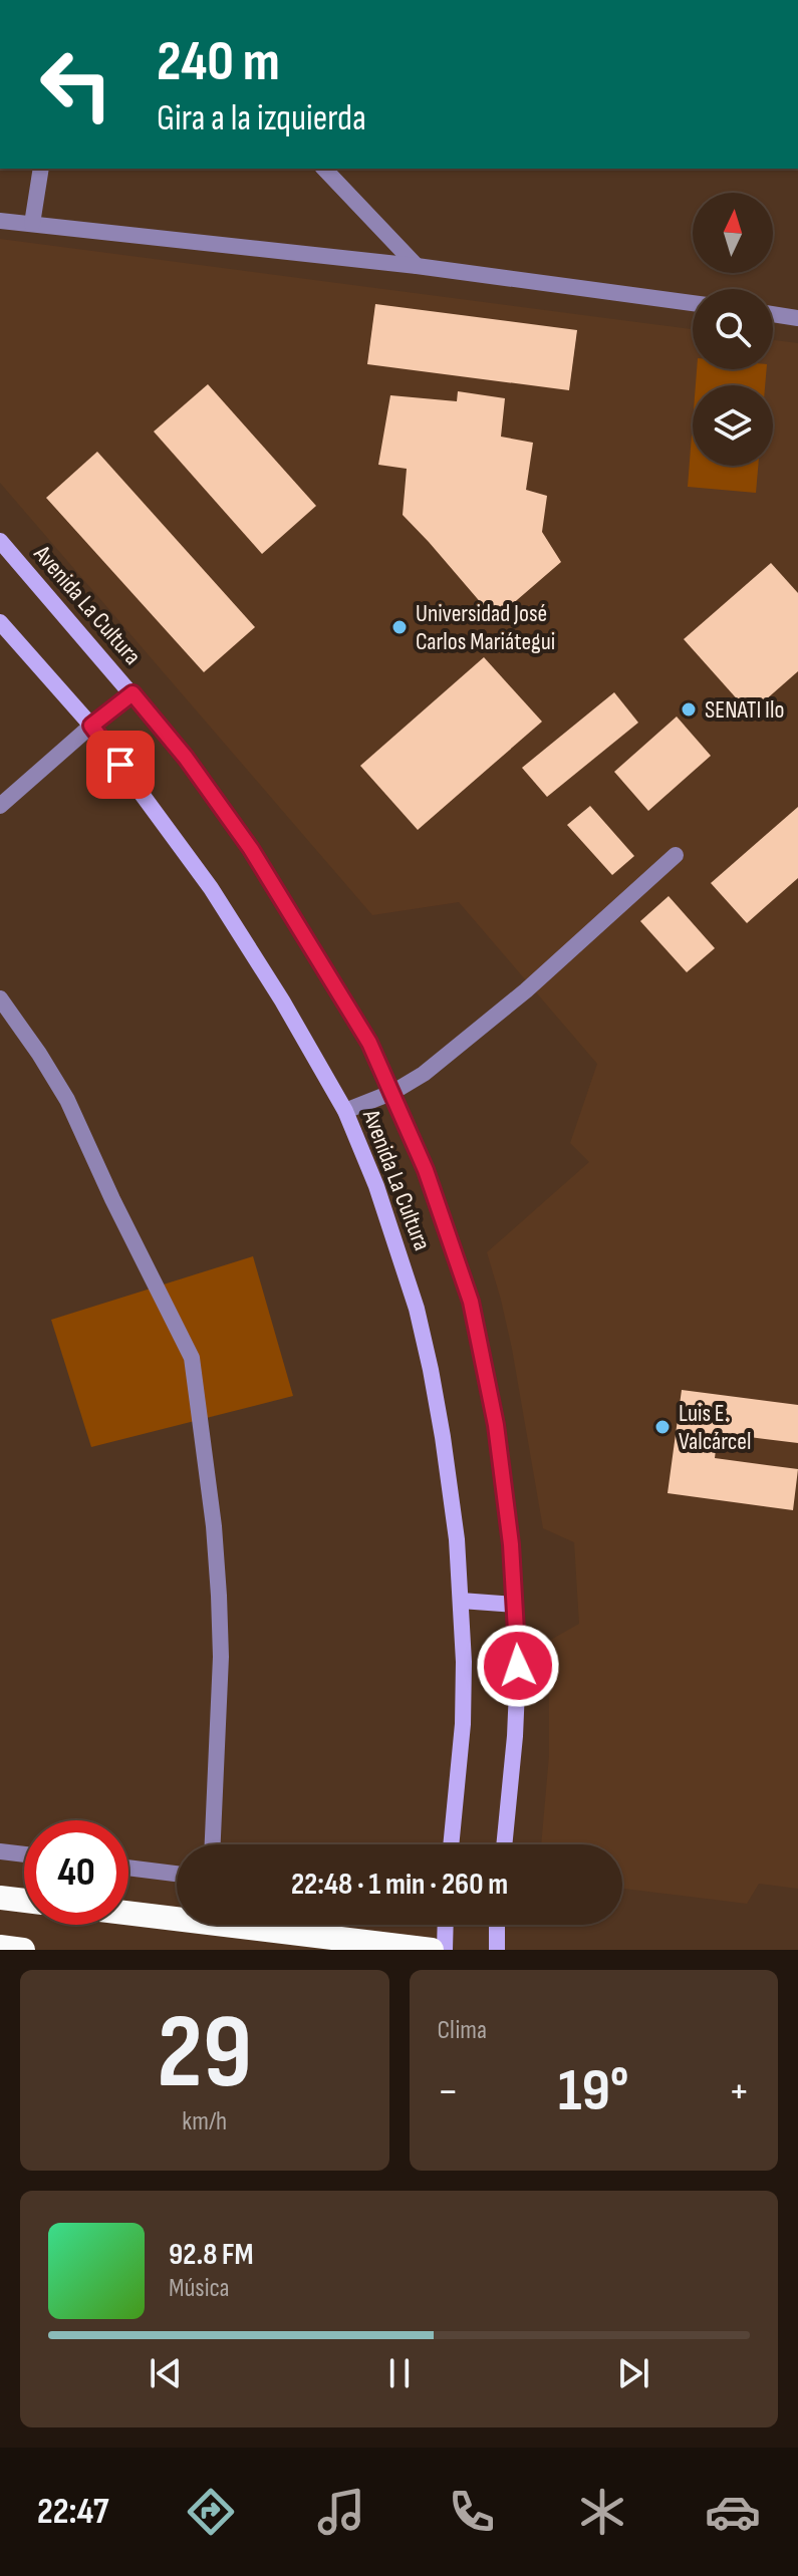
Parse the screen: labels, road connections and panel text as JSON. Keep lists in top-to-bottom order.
{
  "streets": {
    "street": ["Avenida La Cultura"]
  },
  "places": ["Universidad José Carlos Mariátegui", "SENATI Ilo", "Luis E. Valcárcel"],
  "north": "top",
  "page": {
    "turn": ["240 m", "Gira a la izquierda"],
    "limit": "40",
    "trip": "22:48 · 1 min · 260 m",
    "tile": [
      ["29", "km/h"],
      "Clima"
    ],
    "heat": ["−", "19°", "+"],
    "song": ["92.8 FM", "Música"],
    "tabs": "22:47"
  }
}
